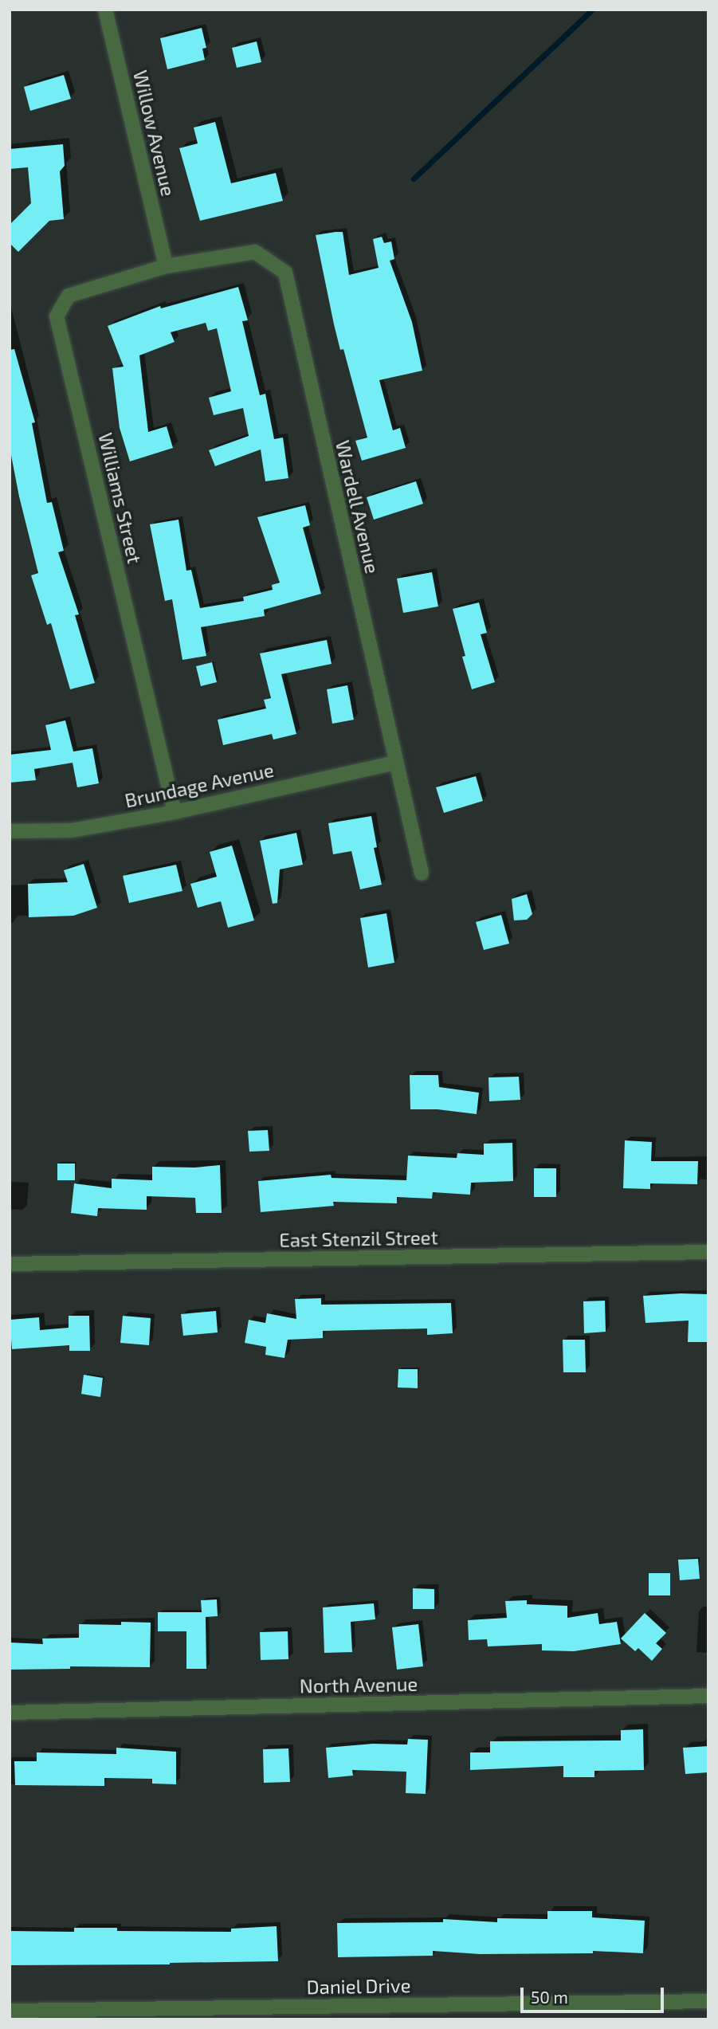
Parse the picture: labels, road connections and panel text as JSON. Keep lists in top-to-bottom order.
{
  "streets": {
    "street": [
      "Willow Avenue",
      "Williams Street",
      "Wardell Avenue",
      "Brundage Avenue",
      "East Stenzil Street",
      "North Avenue",
      "Daniel Drive"
    ]
  },
  "crossings": [
    ["Willow Avenue", "Williams Street"],
    ["Willow Avenue", "Wardell Avenue"],
    ["Williams Street", "Wardell Avenue"],
    ["Williams Street", "Brundage Avenue"],
    ["Wardell Avenue", "Brundage Avenue"]
  ],
  "scale_bar": "50 m"
}
